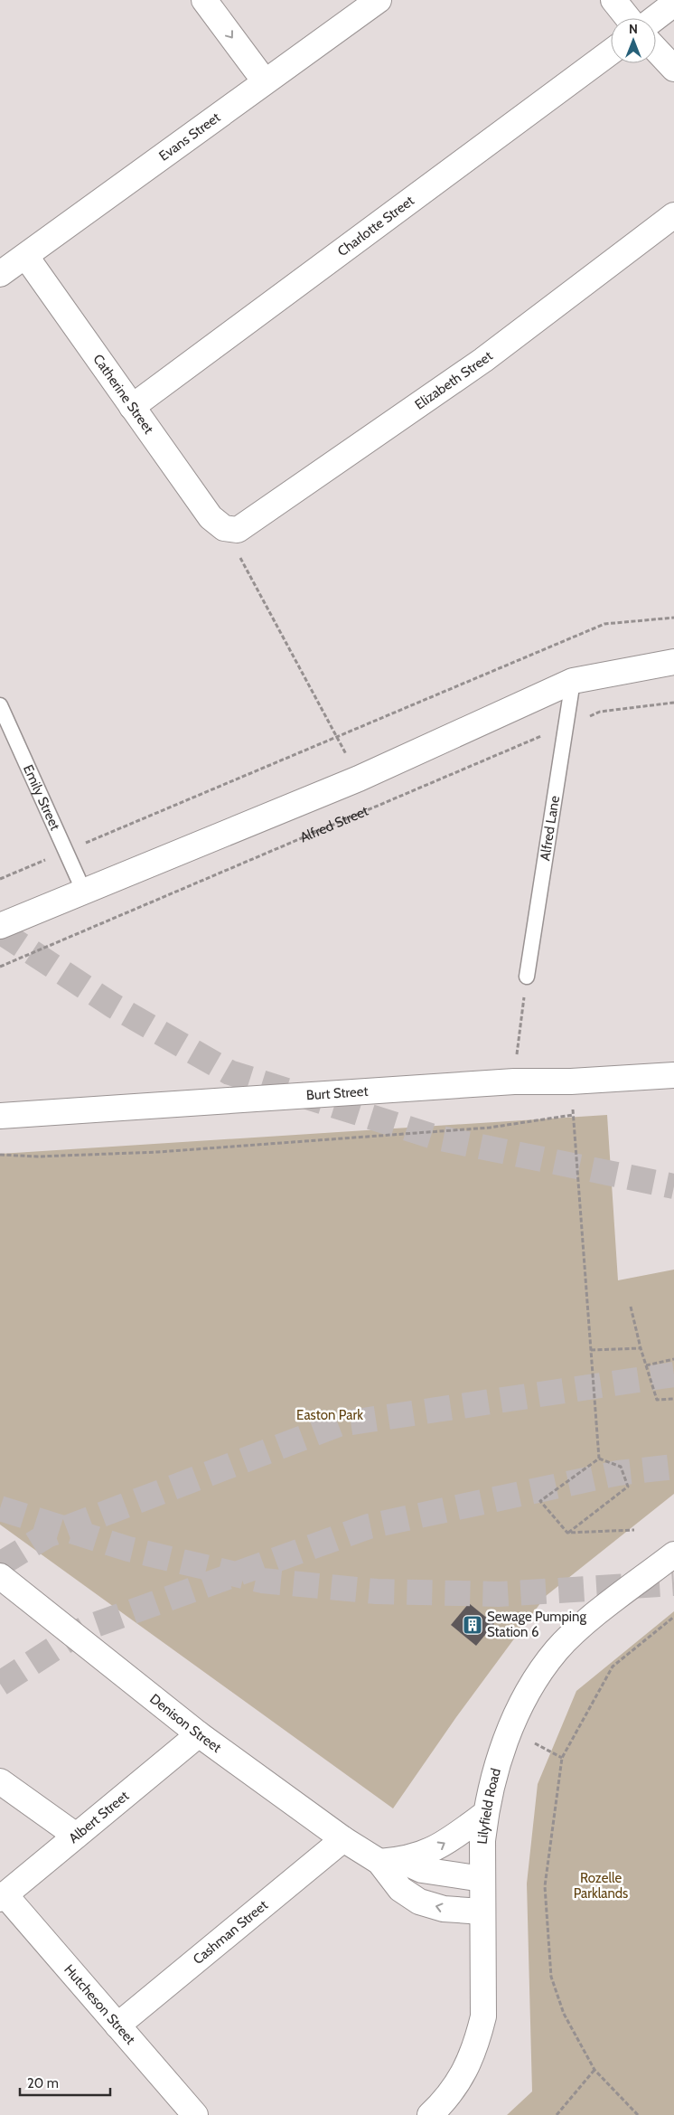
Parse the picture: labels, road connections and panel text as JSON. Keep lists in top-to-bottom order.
{
  "streets": {
    "street": [
      "Evans Street",
      "Charlotte Street",
      "Elizabeth Street",
      "Catherine Street",
      "Burt Street",
      "Denison Street",
      "Lilyfield Road",
      "Albert Street",
      "Cashman Street",
      "Hutcheson Street"
    ],
    "lane": ["Emily Street", "Alfred Lane"],
    "path": ["Alfred Street"]
  },
  "crossings": [
    ["Evans Street", "Catherine Street"],
    ["Charlotte Street", "Catherine Street"],
    ["Elizabeth Street", "Catherine Street"],
    ["Alfred Street", "Alfred Lane"],
    ["Denison Street", "Lilyfield Road"],
    ["Denison Street", "Albert Street"],
    ["Denison Street", "Cashman Street"],
    ["Albert Street", "Hutcheson Street"],
    ["Cashman Street", "Hutcheson Street"]
  ],
  "parks": ["Easton Park", "Rozelle Parklands"],
  "places": {
    "building": ["Sewage Pumping Station 6"]
  },
  "scale_bar": "20 m",
  "north": "top"
}
